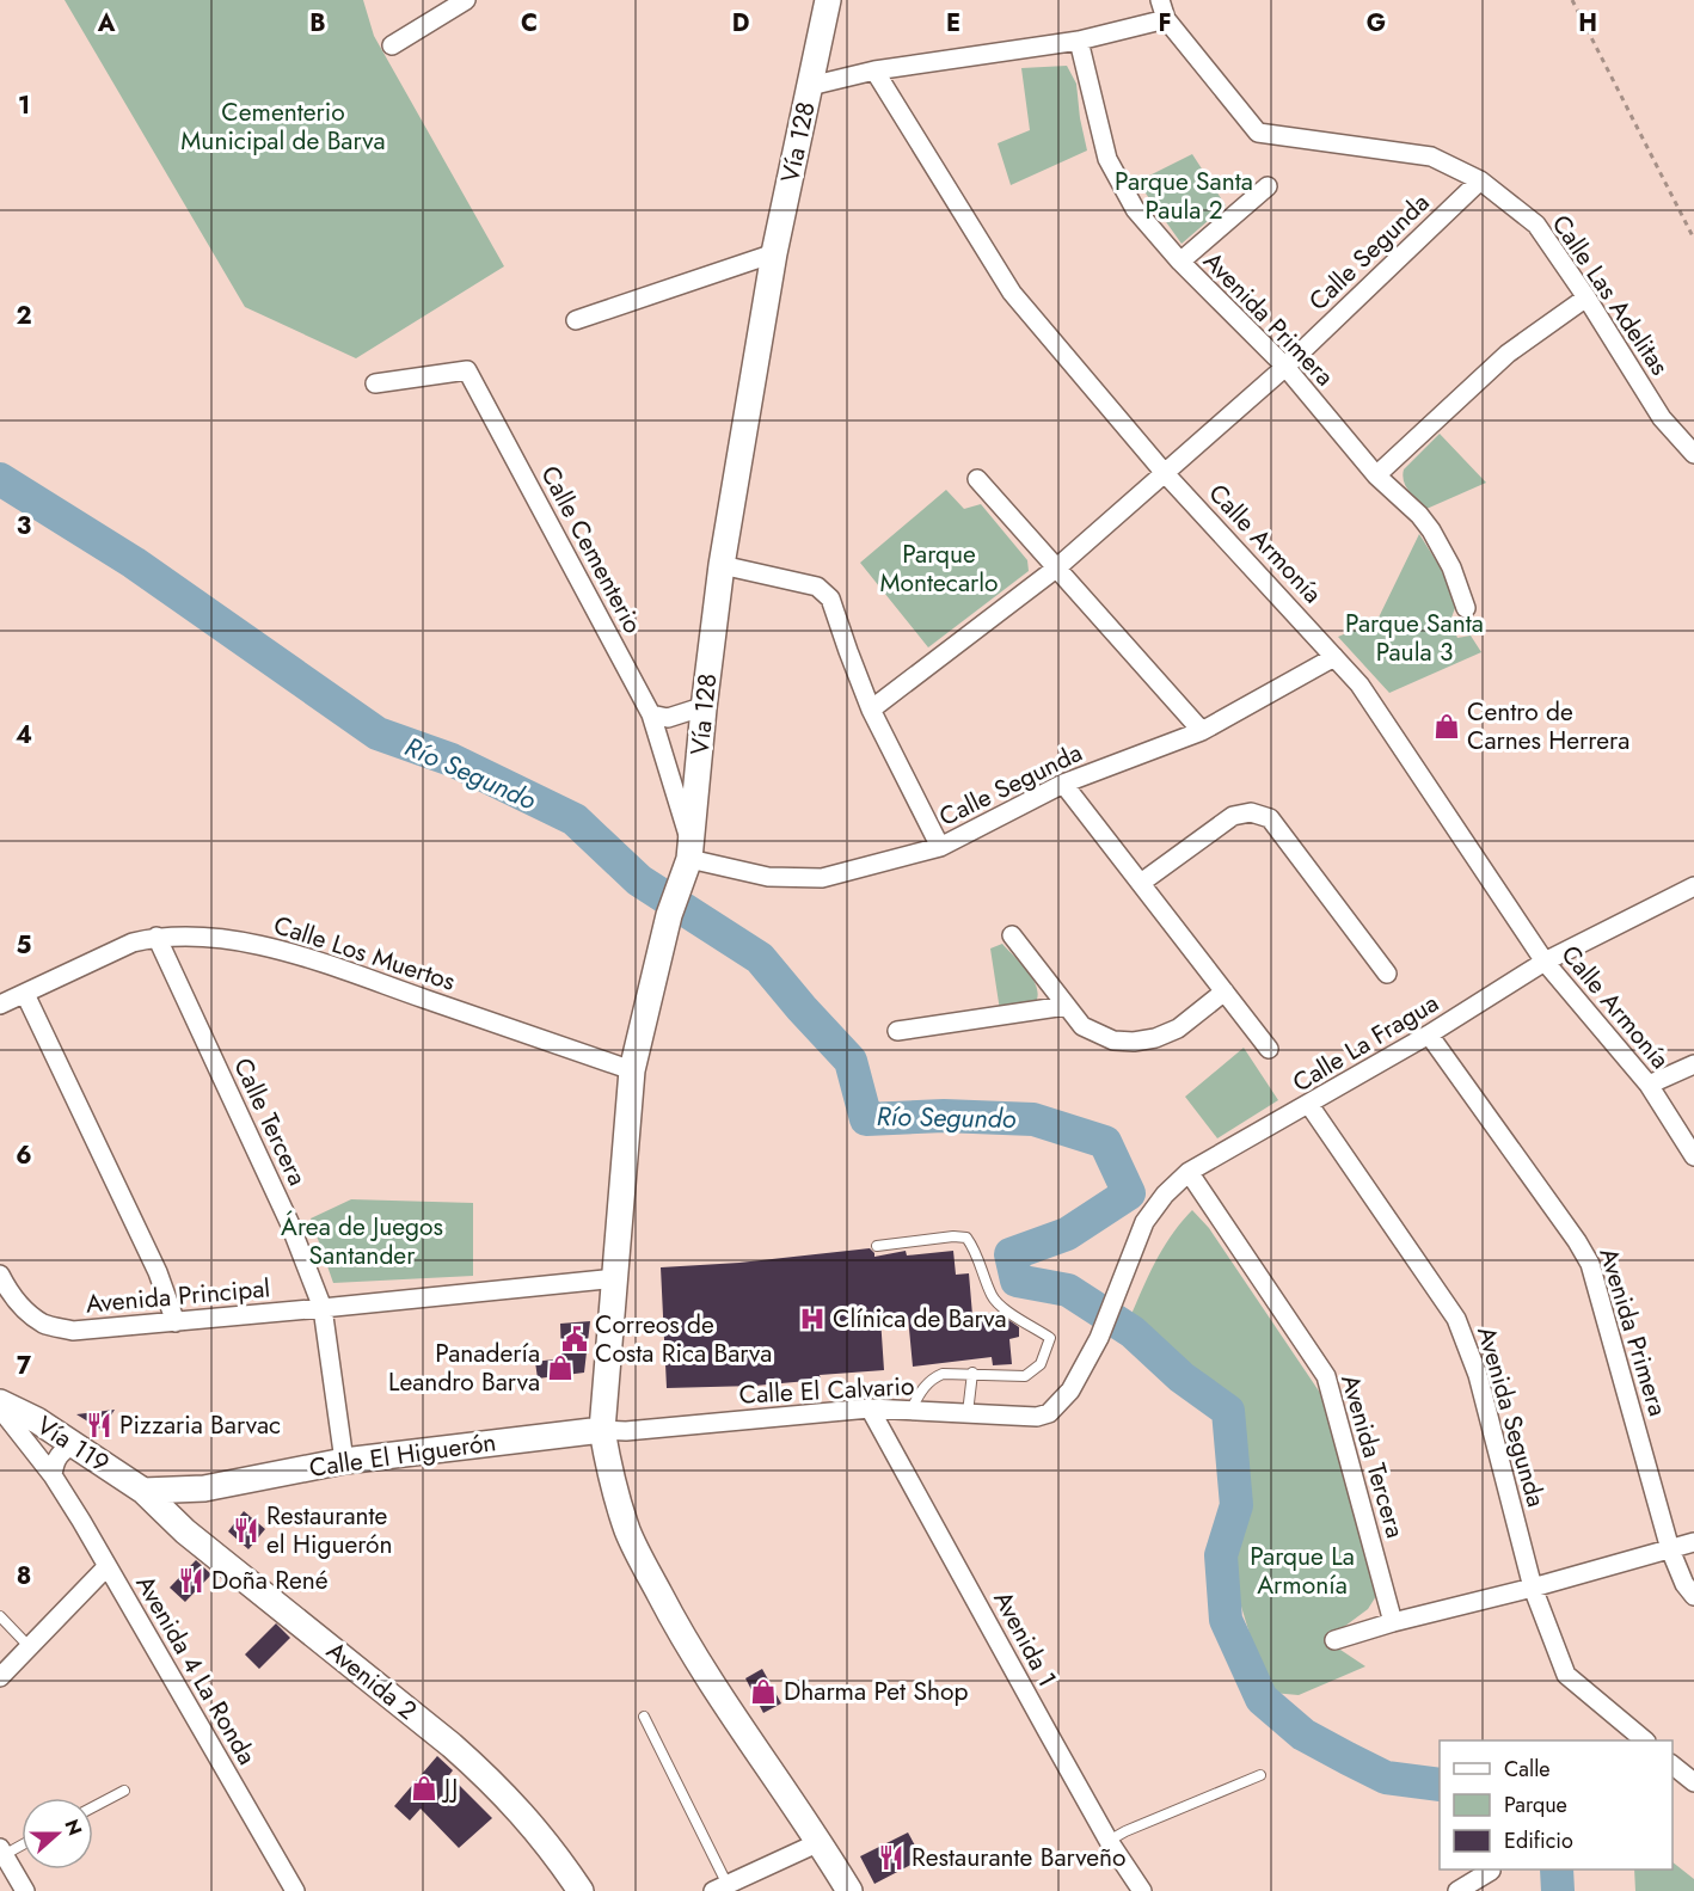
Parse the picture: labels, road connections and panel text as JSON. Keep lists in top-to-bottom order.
{
  "streets": {
    "main road": [
      "Vía 128",
      "Vía 119",
      "Calle El Higuerón",
      "Avenida 2"
    ],
    "street": [
      "Calle Segunda",
      "Calle Las Adelitas",
      "Avenida Primera",
      "Calle Armonía",
      "Calle Cementerio",
      "Calle Los Muertos",
      "Calle La Fragua",
      "Calle Tercera",
      "Avenida Principal",
      "Calle El Calvario",
      "Avenida Segunda",
      "Avenida Tercera",
      "Avenida 1",
      "Avenida 4 La Ronda"
    ]
  },
  "crossings": [
    ["Vía 128", "Calle Segunda"],
    ["Vía 128", "Calle Cementerio"],
    ["Vía 128", "Calle Los Muertos"],
    ["Vía 128", "Avenida Principal"],
    ["Vía 128", "Calle El Calvario"],
    ["Vía 128", "Calle El Higuerón"],
    ["Calle Segunda", "Calle Las Adelitas"],
    ["Calle Segunda", "Avenida Primera"],
    ["Calle Segunda", "Calle Armonía"],
    ["Calle Segunda", "Calle Cementerio"],
    ["Avenida Primera", "Calle La Fragua"],
    ["Calle Armonía", "Calle La Fragua"],
    ["Calle Los Muertos", "Calle Tercera"],
    ["Calle La Fragua", "Calle El Calvario"],
    ["Calle La Fragua", "Avenida Segunda"],
    ["Calle La Fragua", "Avenida Tercera"],
    ["Calle Tercera", "Avenida Principal"],
    ["Calle Tercera", "Calle El Higuerón"],
    ["Calle El Calvario", "Calle El Higuerón"],
    ["Calle El Calvario", "Avenida 1"],
    ["Vía 119", "Calle El Higuerón"],
    ["Vía 119", "Avenida 2"],
    ["Calle El Higuerón", "Avenida 2"]
  ],
  "water": ["Río Segundo"],
  "parks": [
    "Cementerio Municipal de Barva",
    "Parque Santa Paula 2",
    "Parque Montecarlo",
    "Parque Santa Paula 3",
    "Área de Juegos Santander",
    "Parque La Armonía"
  ],
  "places": {
    "shop": [
      "Centro de Carnes Herrera",
      "Panadería Leandro Barva",
      "Dharma Pet Shop",
      "JJ"
    ],
    "hospital": ["Clínica de Barva"],
    "public building": ["Correos de Costa Rica Barva"],
    "restaurant": [
      "Pizzaria Barvac",
      "Restaurante el Higuerón",
      "Doña René",
      "Restaurante Barveño"
    ]
  },
  "legend": ["Calle", "Parque", "Edificio"],
  "north": "right",
  "grid": {
    "columns": [
      "A",
      "B",
      "C",
      "D",
      "E",
      "F",
      "G",
      "H"
    ],
    "rows": [
      "1",
      "2",
      "3",
      "4",
      "5",
      "6",
      "7",
      "8"
    ]
  }
}
